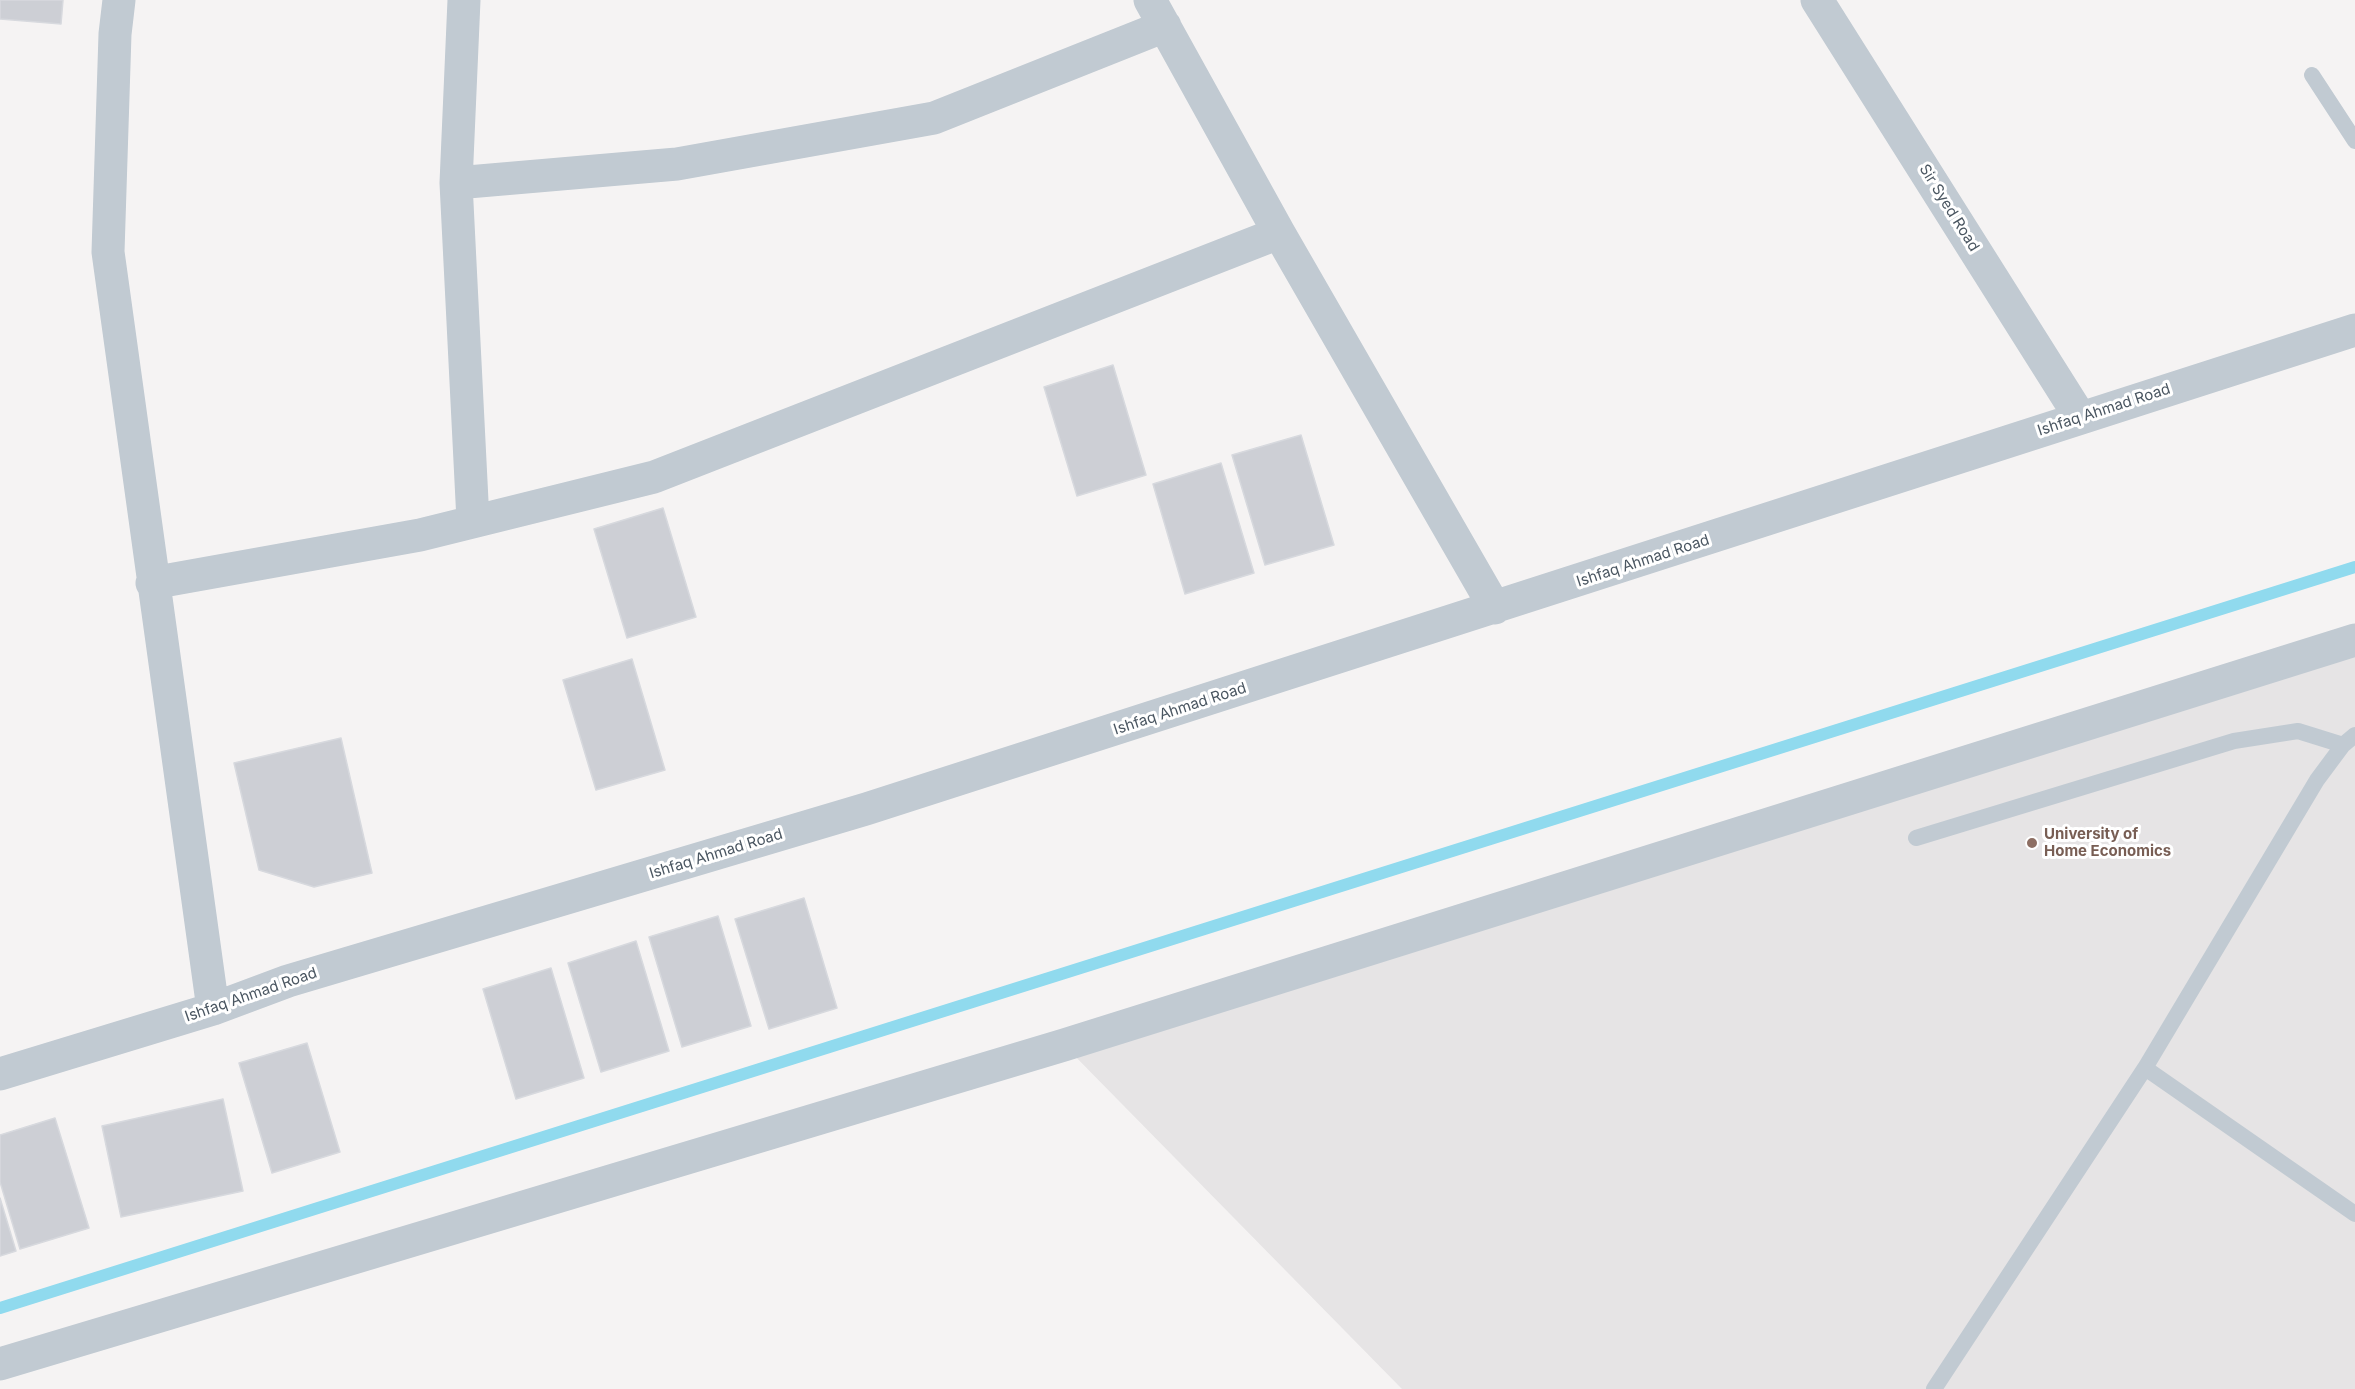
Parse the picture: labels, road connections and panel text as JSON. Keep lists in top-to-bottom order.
{
  "streets": {
    "street": ["Sir Syed Road", "Ishfaq Ahmad Road"]
  },
  "crossings": [
    ["Sir Syed Road", "Ishfaq Ahmad Road"]
  ],
  "places": ["University of Home Economics"]
}
